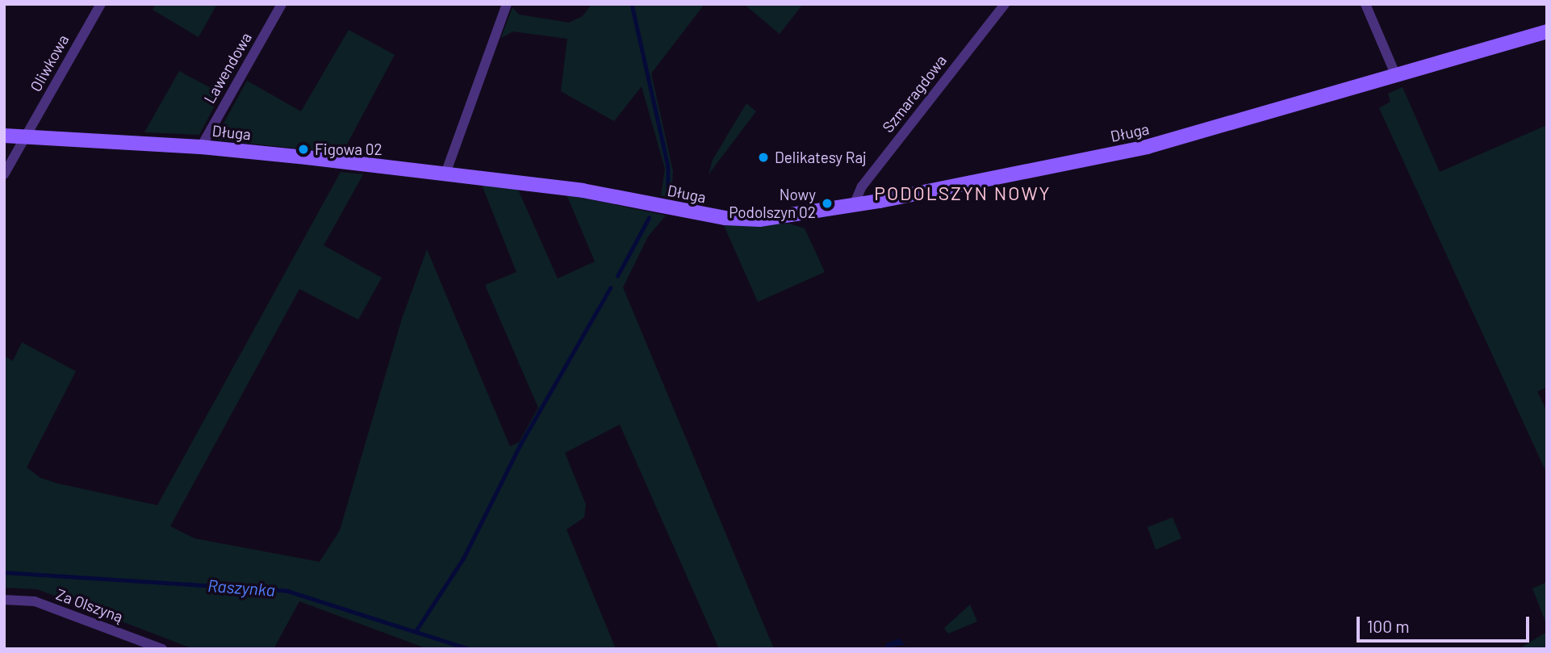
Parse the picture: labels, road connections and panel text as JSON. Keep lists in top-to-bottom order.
{
  "streets": {
    "street": [
      "Oliwkowa",
      "Lawendowa",
      "Szmaragdowa",
      "Długa",
      "Za Olszyną"
    ]
  },
  "crossings": [
    ["Oliwkowa", "Długa"],
    ["Lawendowa", "Długa"],
    ["Szmaragdowa", "Długa"]
  ],
  "districts": ["PODOLSZYN NOWY"],
  "water": ["Raszynka"],
  "places": ["Figowa 02", "Delikatesy Raj", "Nowy Podolszyn 02"],
  "scale_bar": "100 m"
}
